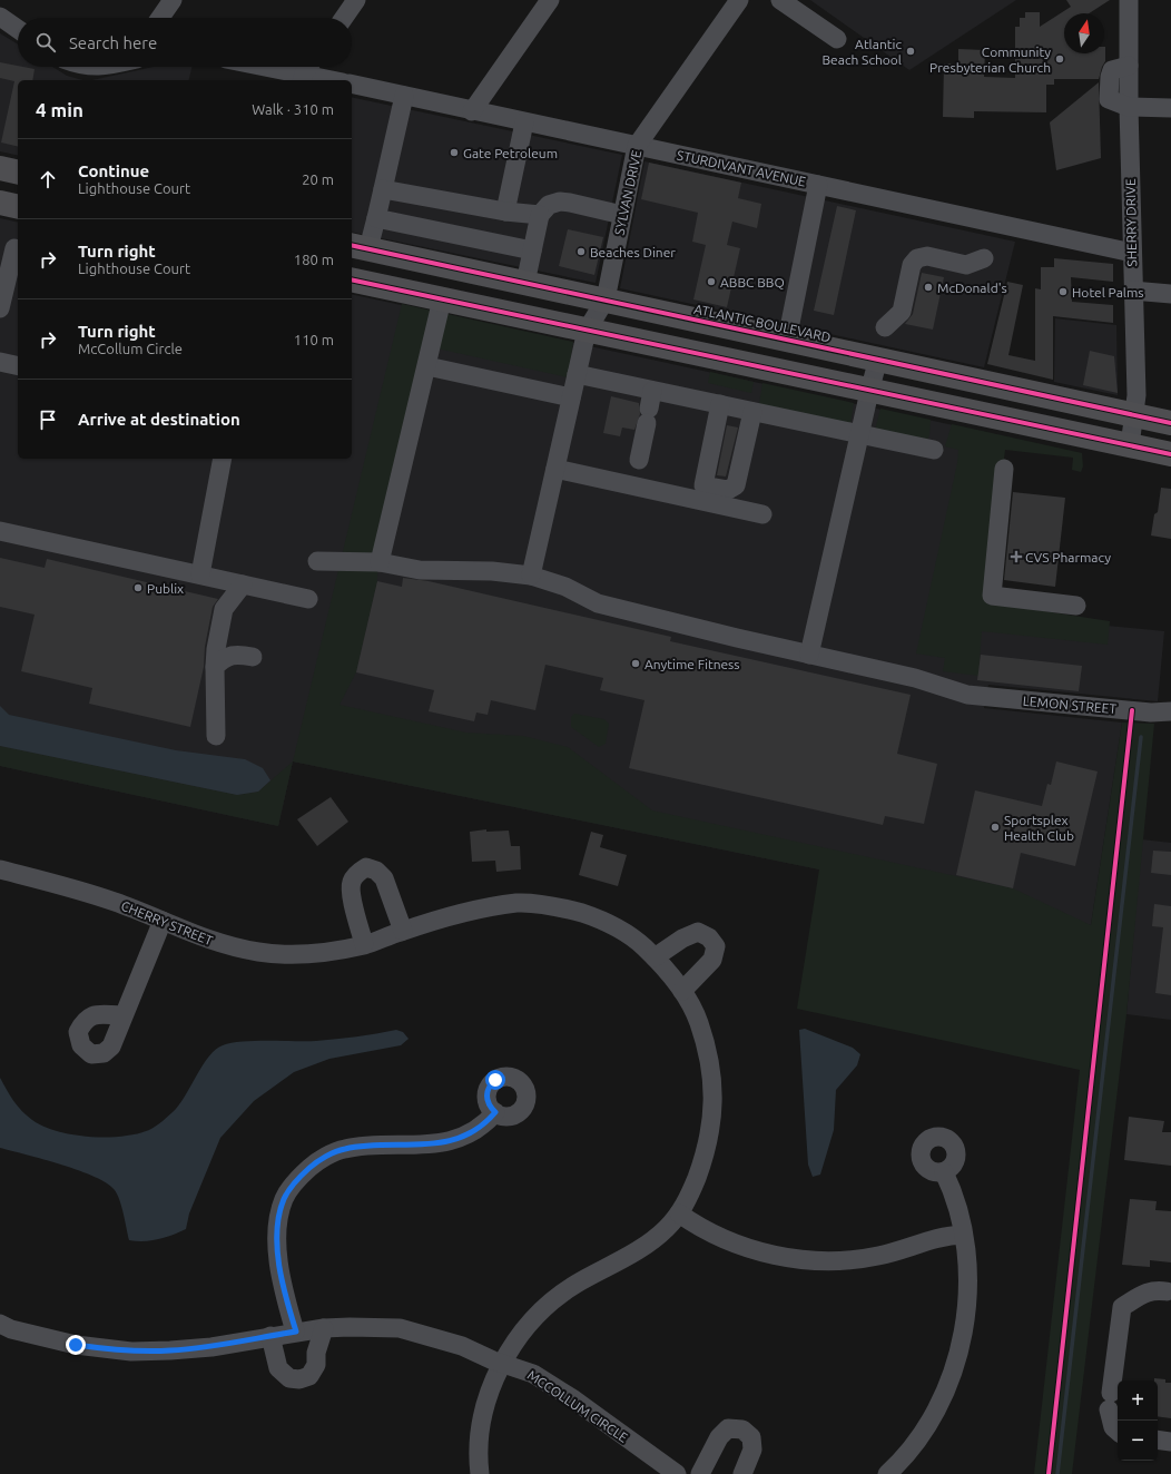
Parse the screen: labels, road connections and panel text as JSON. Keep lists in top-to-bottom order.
{
  "streets": {
    "highway": ["ATLANTIC BOULEVARD"],
    "street": [
      "STURDIVANT AVENUE",
      "SYLVAN DRIVE",
      "SHERRY DRIVE",
      "LEMON STREET",
      "CHERRY STREET",
      "MCCOLLUM CIRCLE"
    ]
  },
  "crossings": [
    ["STURDIVANT AVENUE", "SYLVAN DRIVE"],
    ["STURDIVANT AVENUE", "SHERRY DRIVE"],
    ["SYLVAN DRIVE", "ATLANTIC BOULEVARD"],
    ["SYLVAN DRIVE", "LEMON STREET"],
    ["SHERRY DRIVE", "ATLANTIC BOULEVARD"],
    ["CHERRY STREET", "MCCOLLUM CIRCLE"]
  ],
  "places": {
    "other": [
      "Atlantic Beach School",
      "Community Presbyterian Church",
      "Gate Petroleum",
      "Beaches Diner",
      "ABBC BBQ",
      "McDonald's",
      "Hotel Palms",
      "Publix",
      "Anytime Fitness",
      "Sportsplex Health Club"
    ],
    "health": ["CVS Pharmacy"]
  },
  "north": "top",
  "page": {
    "search": "Search here",
    "heading": ["4 min", "Walk · 310 m"],
    "list": [
      ["Continue", "Lighthouse Court", "20 m"],
      ["Turn right", "Lighthouse Court", "180 m"],
      ["Turn right", "McCollum Circle", "110 m"],
      "Arrive at destination"
    ],
    "map_buttons": ["+", "−"]
  }
}
